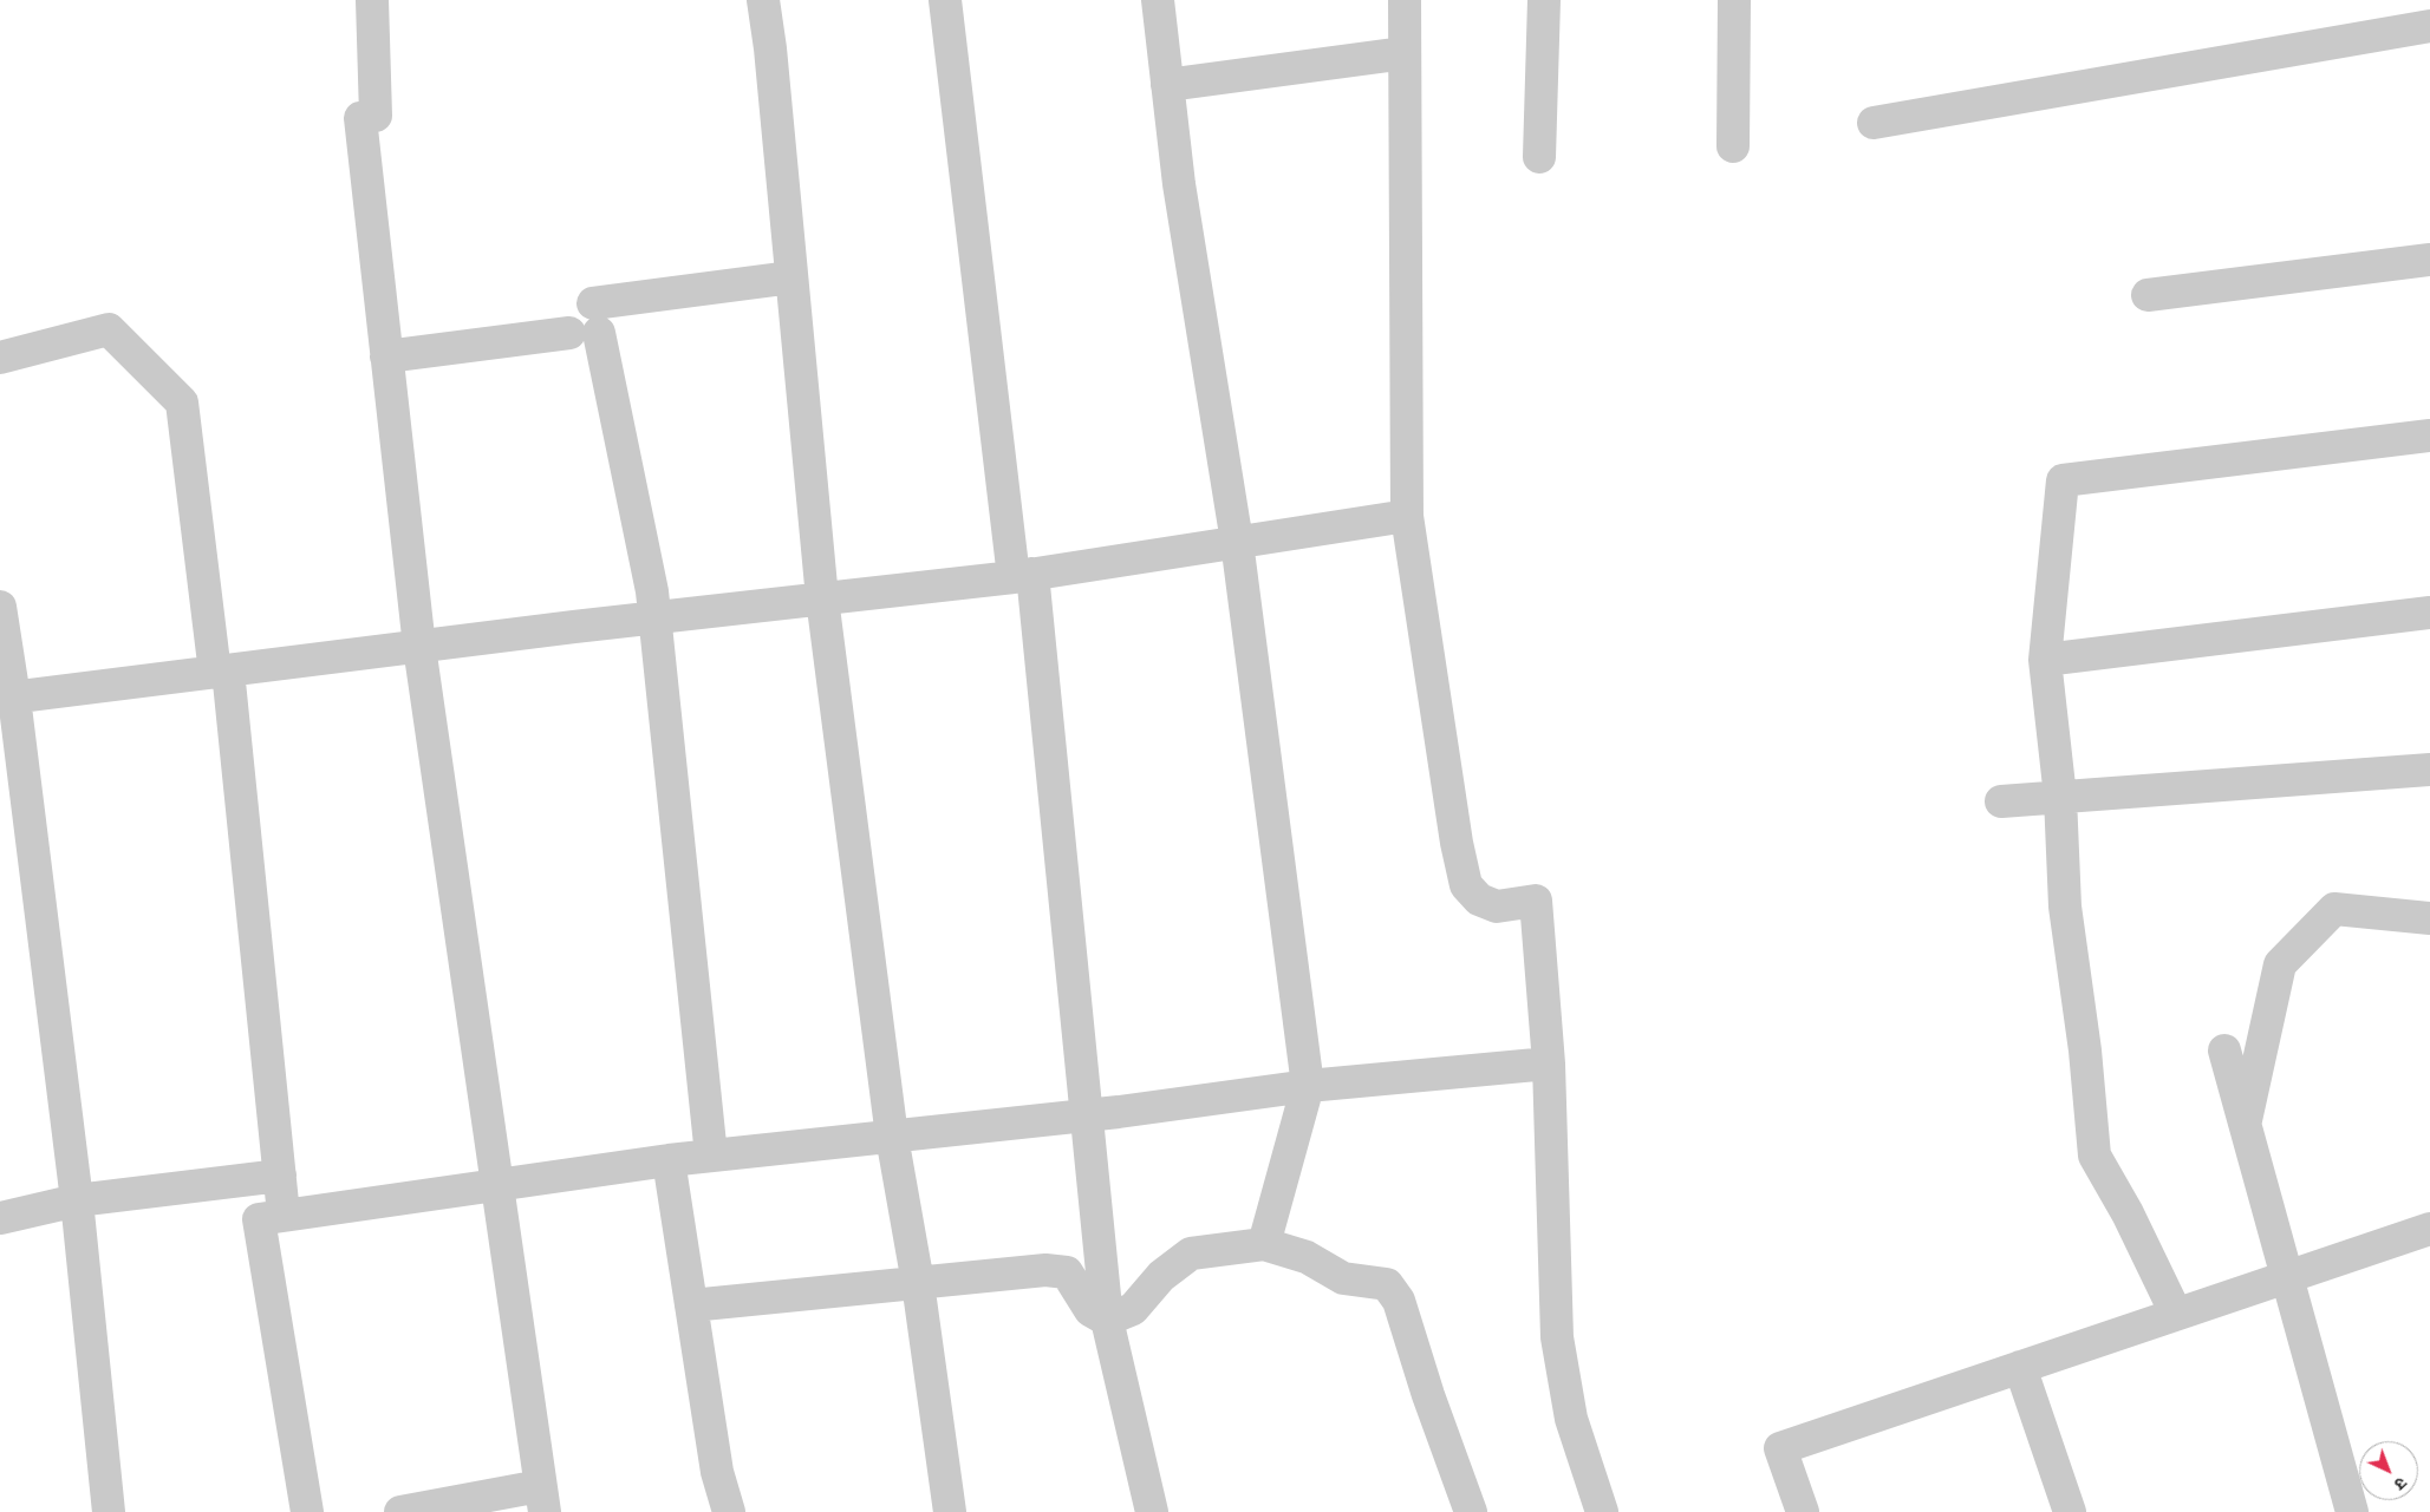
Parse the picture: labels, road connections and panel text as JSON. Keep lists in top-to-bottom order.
{
  "north": "bottom right"
}
